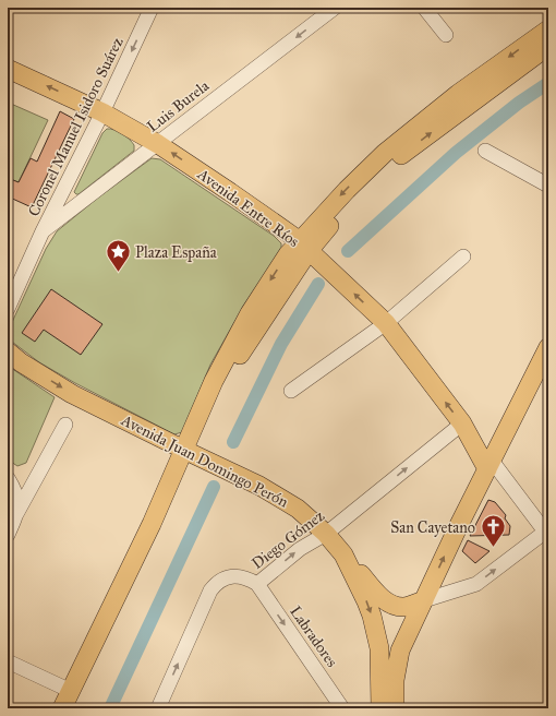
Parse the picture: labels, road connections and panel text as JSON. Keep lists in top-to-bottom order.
{
  "streets": {
    "main road": ["Avenida Entre Ríos", "Avenida Juan Domingo Perón"],
    "street": [
      "Luis Burela",
      "Coronel Manuel Isidoro Suárez",
      "Diego Gómez",
      "Labradores"
    ]
  },
  "crossings": [
    ["Luis Burela", "Coronel Manuel Isidoro Suárez"],
    ["Luis Burela", "Avenida Entre Ríos"],
    ["Coronel Manuel Isidoro Suárez", "Avenida Entre Ríos"],
    ["Avenida Entre Ríos", "Diego Gómez"],
    ["Avenida Juan Domingo Perón", "Diego Gómez"],
    ["Diego Gómez", "Labradores"]
  ],
  "one_way": [
    "Luis Burela",
    "Avenida Entre Ríos",
    "Avenida Juan Domingo Perón",
    "Diego Gómez",
    "Labradores"
  ],
  "places": {
    "place": ["Plaza España"],
    "church": ["San Cayetano"]
  }
}
